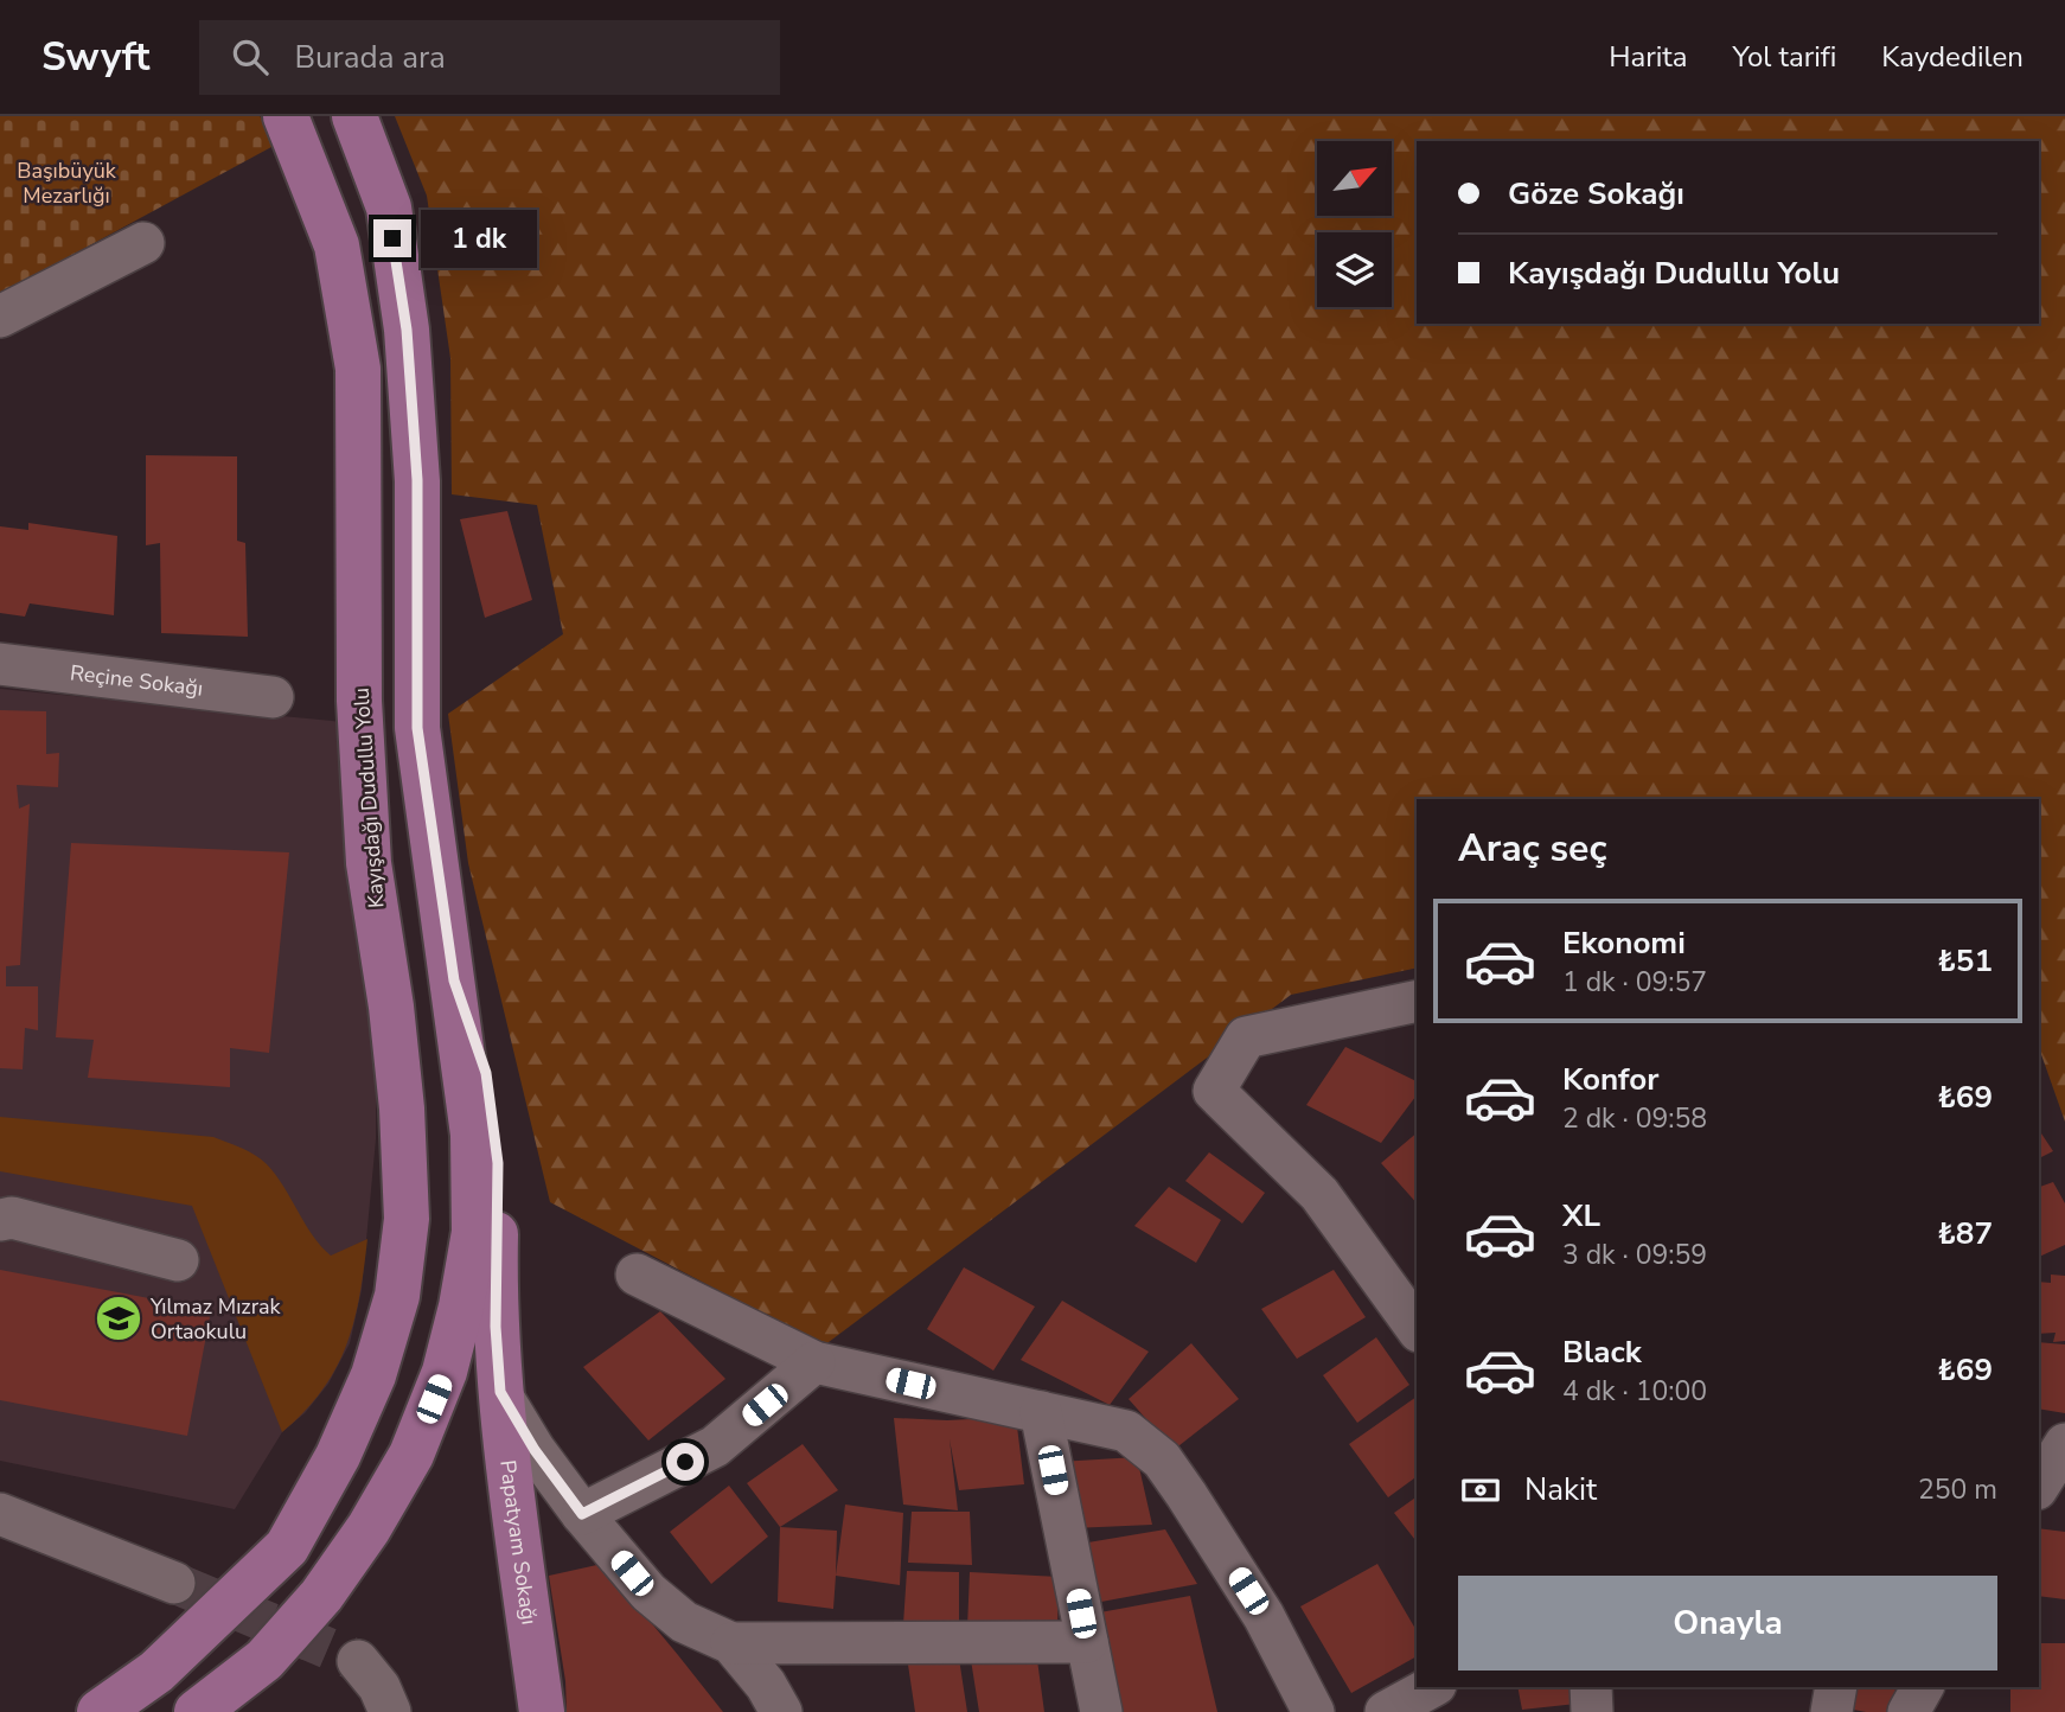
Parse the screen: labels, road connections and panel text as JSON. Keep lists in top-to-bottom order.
{
  "streets": {
    "main road": ["Kayışdağı Dudullu Yolu", "Papatyam Sokağı"],
    "street": ["Reçine Sokağı"]
  },
  "parks": ["Başıbüyük Mezarlığı"],
  "places": {
    "school or university": ["Yılmaz Mızrak Ortaokulu"]
  },
  "north": "top right",
  "page": {
    "header": "Swyft",
    "search": "Burada ara",
    "nav": ["Harita", "Yol tarifi", "Kaydedilen"],
    "banner": ["Göze Sokağı", "Kayışdağı Dudullu Yolu"],
    "bubble": "1 dk",
    "heading": "Araç seç",
    "list": [
      {
        "name": "Ekonomi",
        "note": "1 dk · 09:57",
        "value": "₺51"
      },
      {
        "name": "Konfor",
        "note": "2 dk · 09:58",
        "value": "₺69"
      },
      {
        "name": "XL",
        "note": "3 dk · 09:59",
        "value": "₺87"
      },
      {
        "name": "Black",
        "note": "4 dk · 10:00",
        "value": "₺69"
      }
    ],
    "pay": ["Nakit", "250 m"],
    "buttons": "Onayla"
  }
}
